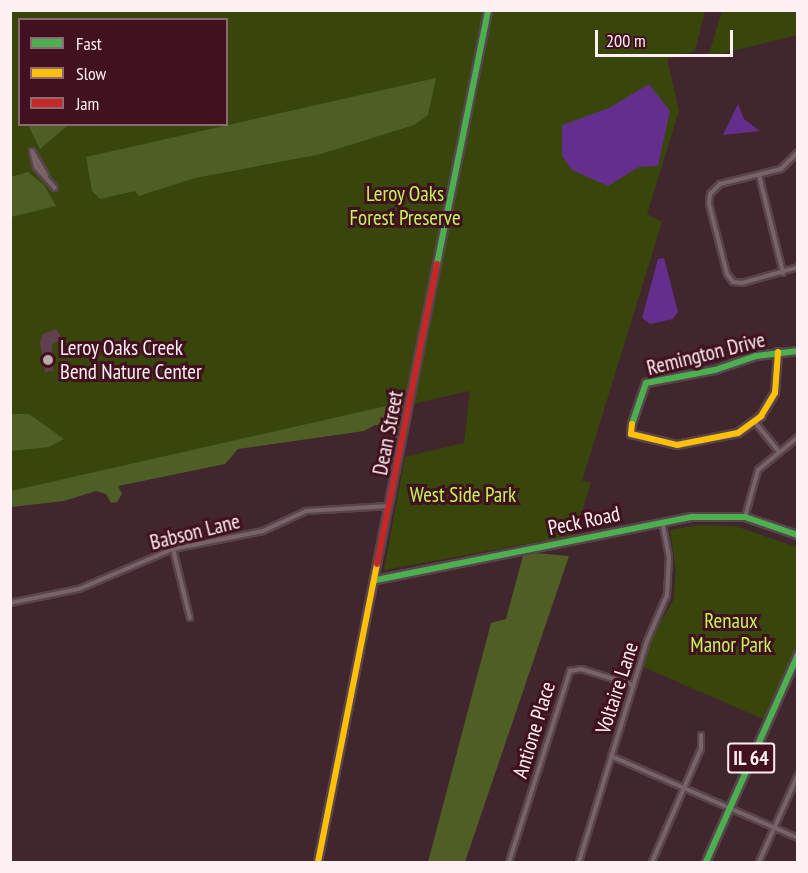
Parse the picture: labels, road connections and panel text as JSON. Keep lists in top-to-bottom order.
{
  "streets": {
    "street": [
      "Remington Drive",
      "Dean Street",
      "Peck Road",
      "Babson Lane",
      "Voltaire Lane",
      "Antione Place",
      "IL 64"
    ]
  },
  "crossings": [
    ["Dean Street", "Peck Road"],
    ["Dean Street", "Babson Lane"],
    ["Peck Road", "Voltaire Lane"],
    ["Voltaire Lane", "Antione Place"]
  ],
  "parks": ["Leroy Oaks Forest Preserve", "West Side Park", "Renaux Manor Park"],
  "places": ["Leroy Oaks Creek Bend Nature Center"],
  "legend": ["Fast", "Slow", "Jam"],
  "scale_bar": "200 m"
}
